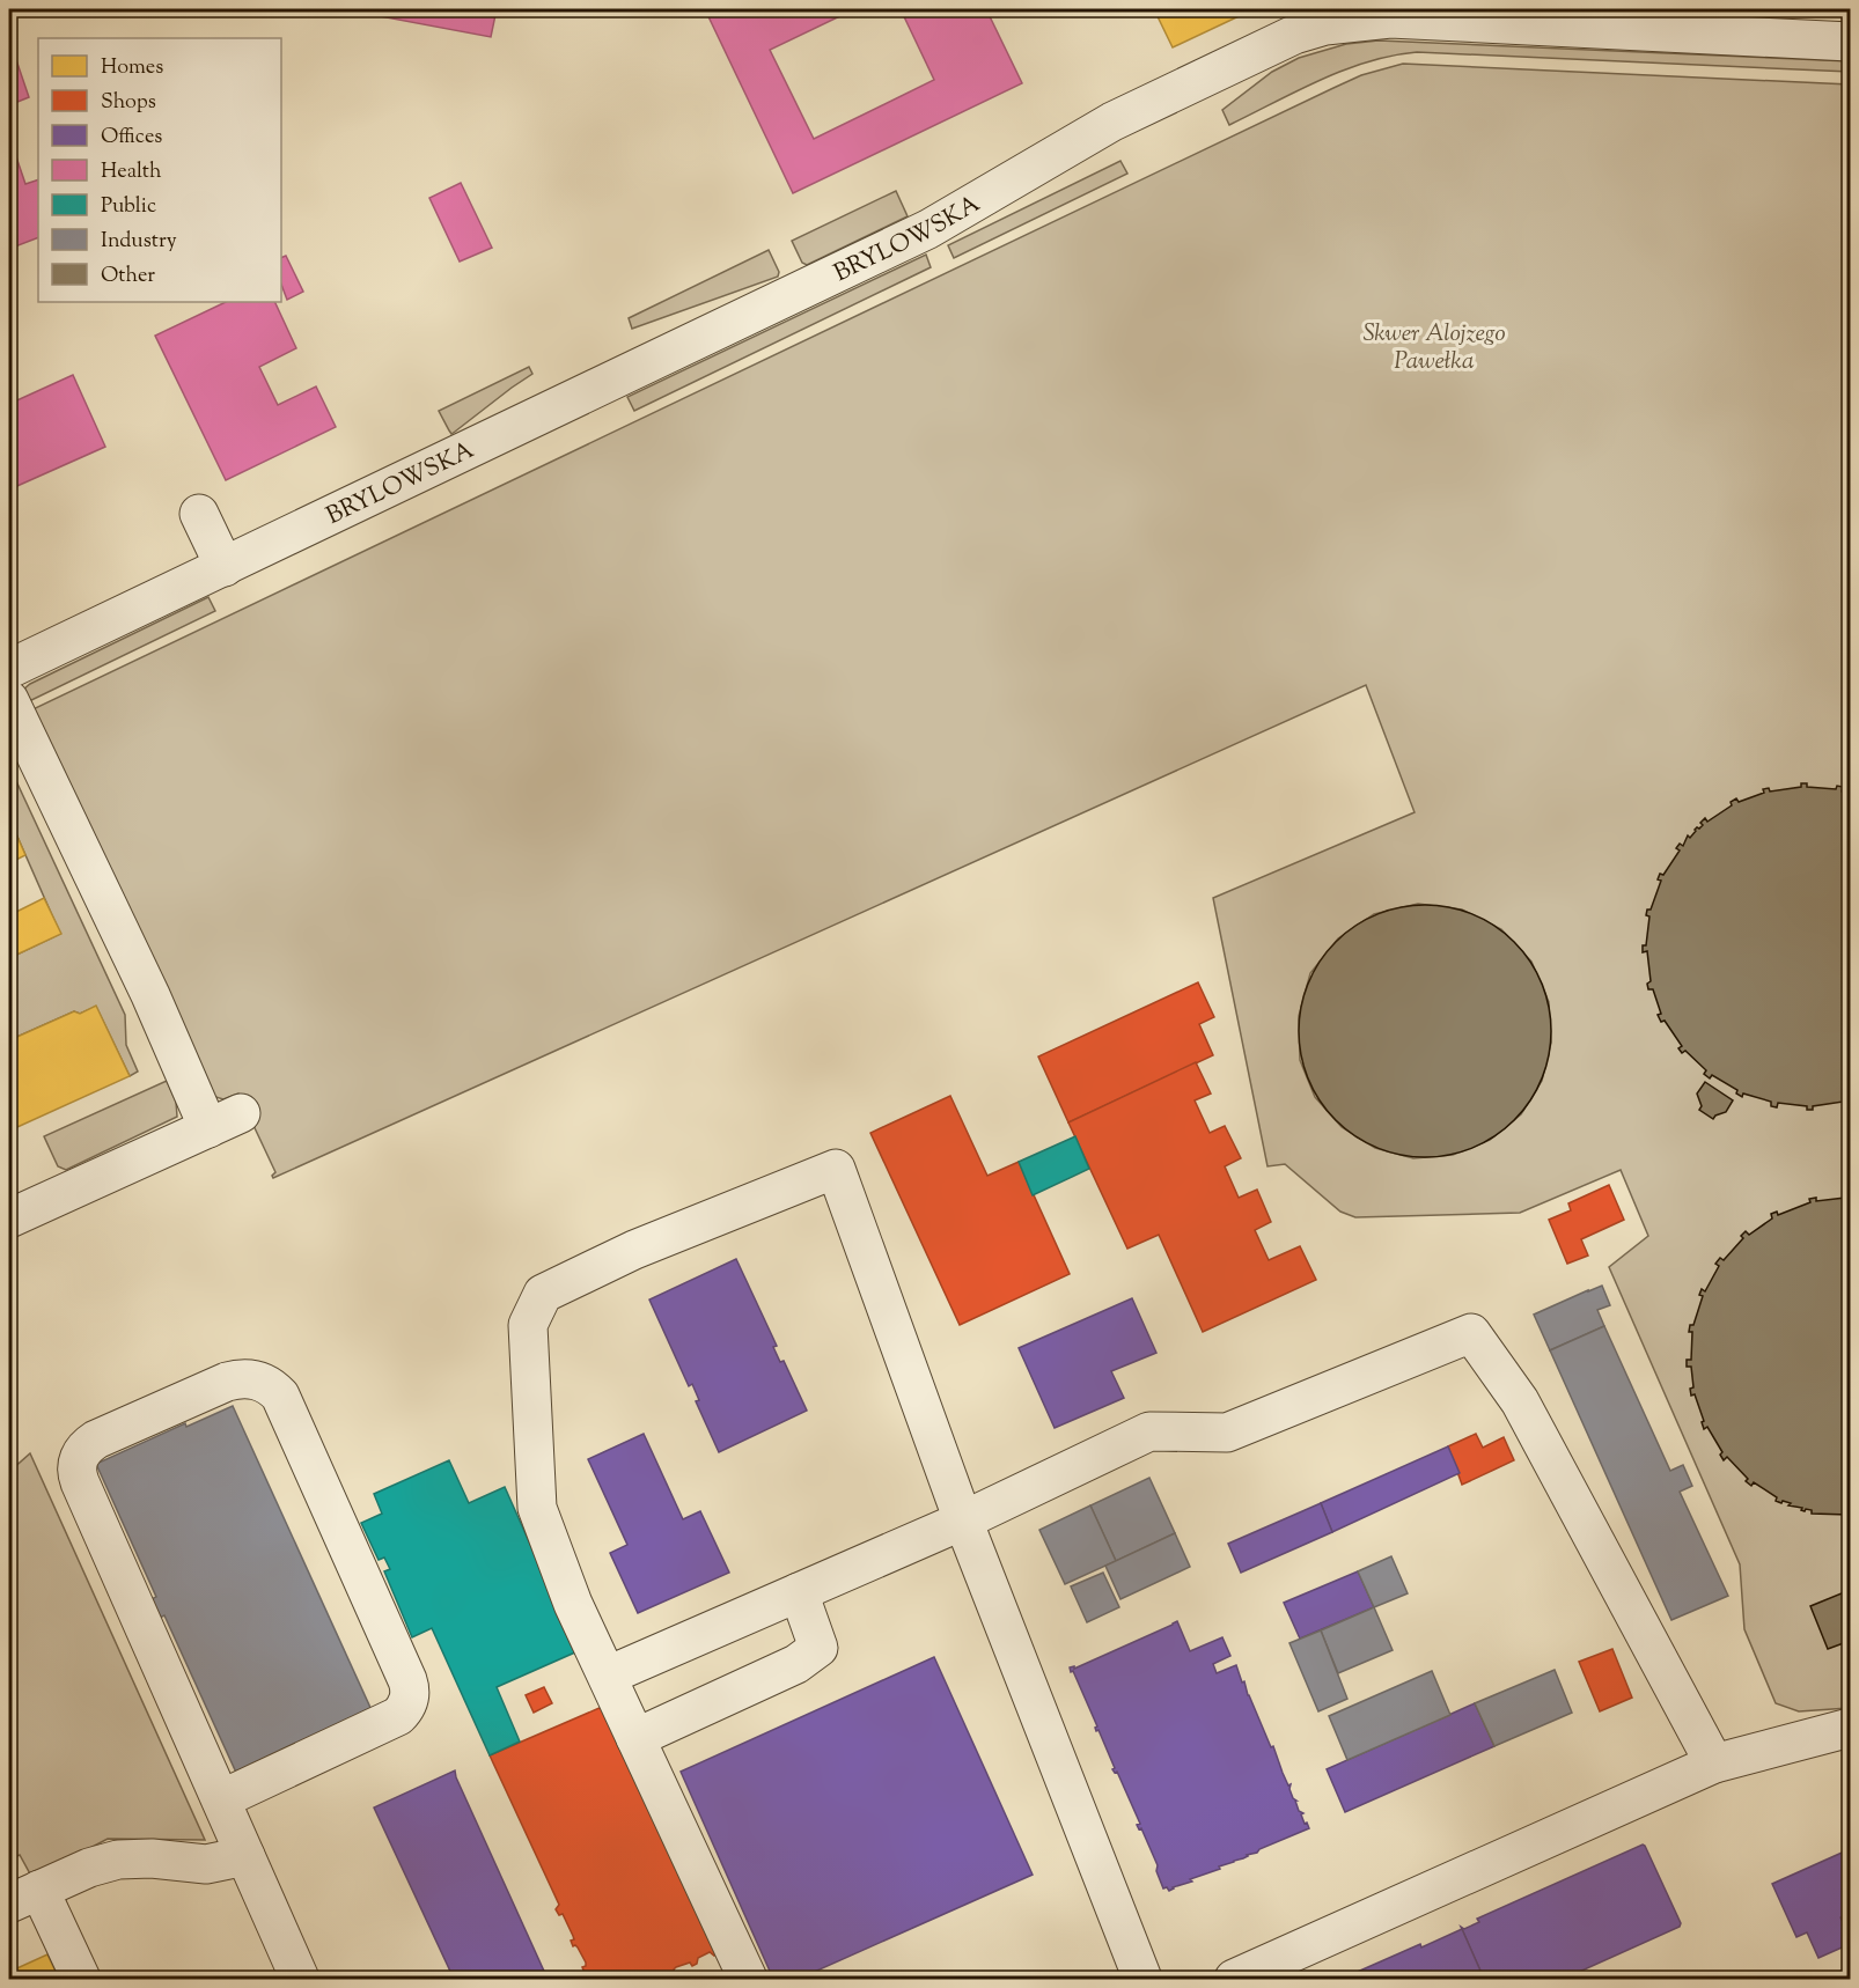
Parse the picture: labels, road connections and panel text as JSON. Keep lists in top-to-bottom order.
{
  "streets": {
    "street": ["BRYLOWSKA"]
  },
  "parks": ["Skwer Alojzego Pawełka"],
  "legend": [
    "Homes",
    "Shops",
    "Offices",
    "Health",
    "Public",
    "Industry",
    "Other"
  ]
}
